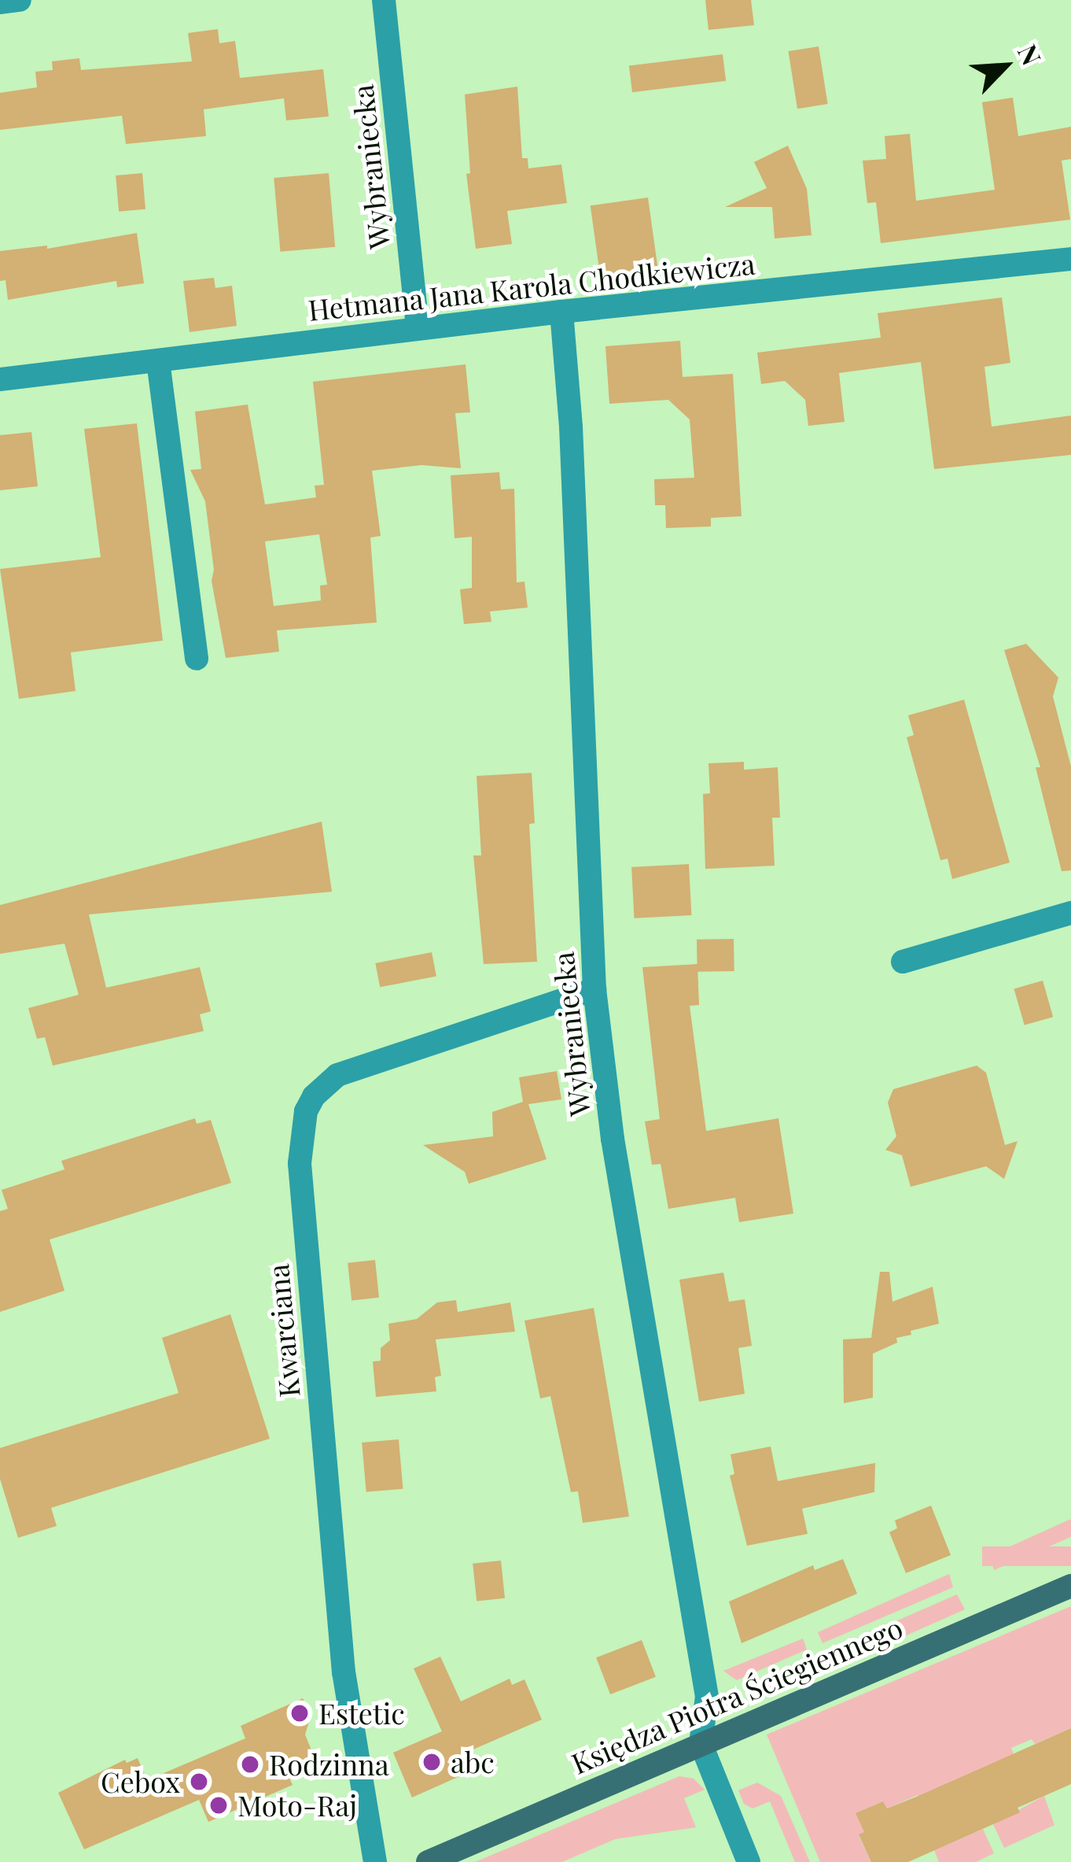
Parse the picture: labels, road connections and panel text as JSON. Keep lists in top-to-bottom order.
{
  "streets": {
    "street": [
      "Wybraniecka",
      "Hetmana Jana Karola Chodkiewicza",
      "Kwarciana",
      "Księdza Piotra Ściegiennego"
    ]
  },
  "crossings": [
    ["Wybraniecka", "Hetmana Jana Karola Chodkiewicza"],
    ["Wybraniecka", "Kwarciana"],
    ["Wybraniecka", "Księdza Piotra Ściegiennego"]
  ],
  "places": [
    "Estetic",
    "abc",
    "Rodzinna",
    "Cebox",
    "Moto-Raj"
  ],
  "north": "top right"
}
